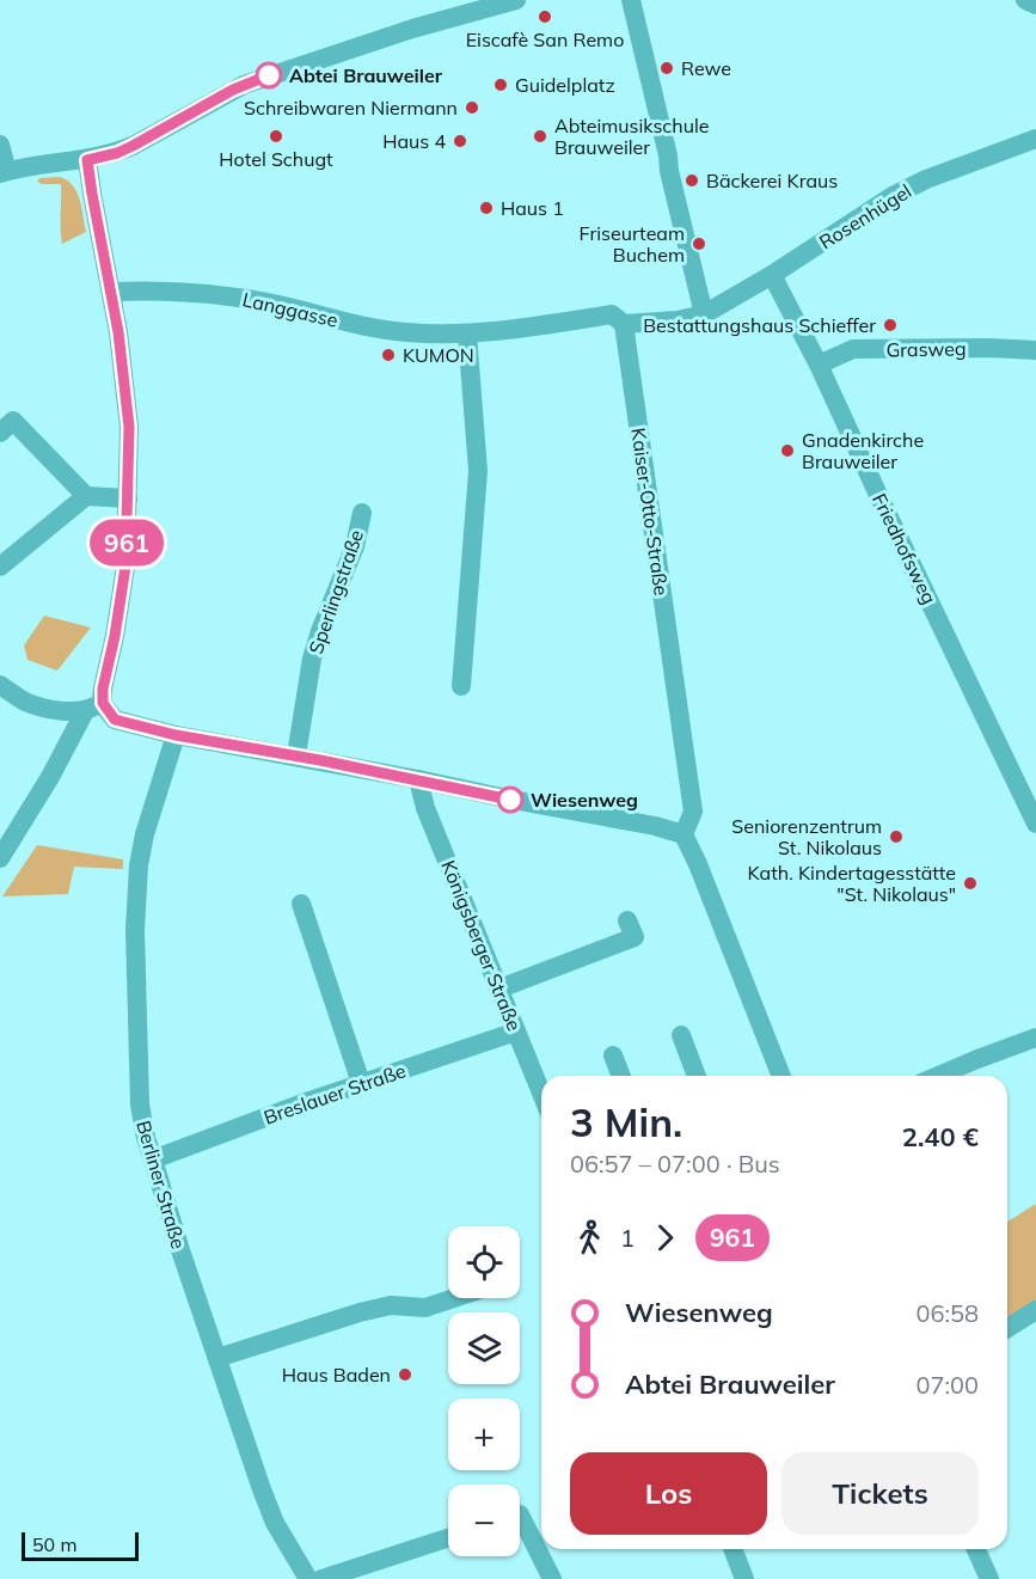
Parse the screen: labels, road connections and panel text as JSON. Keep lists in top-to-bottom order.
{
  "streets": {
    "street": [
      "Rosenhügel",
      "Langgasse",
      "Grasweg",
      "Kaiser-Otto-Straße",
      "Friedhofsweg",
      "Sperlingstraße",
      "Königsberger Straße",
      "Breslauer Straße",
      "Berliner Straße"
    ]
  },
  "crossings": [
    ["Rosenhügel", "Friedhofsweg"],
    ["Langgasse", "Kaiser-Otto-Straße"],
    ["Grasweg", "Friedhofsweg"],
    ["Königsberger Straße", "Breslauer Straße"],
    ["Breslauer Straße", "Berliner Straße"]
  ],
  "places": [
    "Eiscafè San Remo",
    "Rewe",
    "Abtei Brauweiler",
    "Guidelplatz",
    "Schreibwaren Niermann",
    "Hotel Schugt",
    "Abteimusikschule Brauweiler",
    "Haus 4",
    "Bäckerei Kraus",
    "Haus 1",
    "Friseurteam Buchem",
    "Bestattungshaus Schieffer",
    "KUMON",
    "Gnadenkirche Brauweiler",
    "Wiesenweg",
    "Seniorenzentrum St. Nikolaus",
    "Kath. Kindertagesstätte \"St. Nikolaus\"",
    "Haus Baden"
  ],
  "lines": ["bus line 961"],
  "scale_bar": "50 m",
  "page": {
    "on_map": "961",
    "heading": ["3 Min.", "06:57 – 07:00 · Bus", "2.40 €"],
    "legs": ["1", "961"],
    "map_buttons": ["+", "−"],
    "list": [
      {
        "name": "Wiesenweg",
        "value": "06:58"
      },
      {
        "name": "Abtei Brauweiler",
        "value": "07:00"
      }
    ],
    "buttons": ["Los", "Tickets"],
    "scale": "50 m"
  }
}
